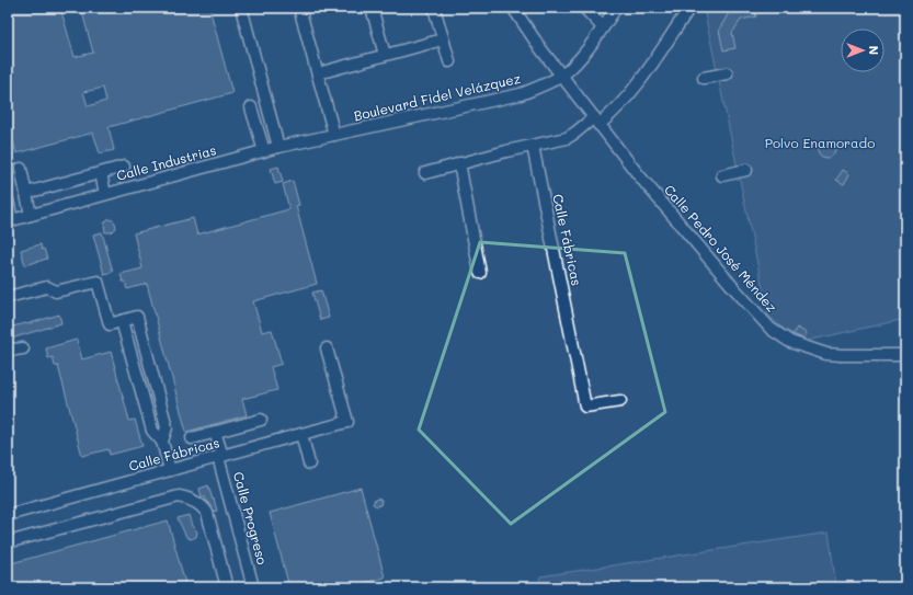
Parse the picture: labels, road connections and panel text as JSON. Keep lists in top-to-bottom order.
{
  "streets": {
    "street": [
      "Boulevard Fidel Velázquez",
      "Calle Industrias",
      "Calle Fábricas",
      "Calle Pedro José Méndez",
      "Calle Progreso"
    ]
  },
  "crossings": [
    ["Boulevard Fidel Velázquez", "Calle Industrias"],
    ["Boulevard Fidel Velázquez", "Calle Pedro José Méndez"],
    ["Calle Fábricas", "Calle Progreso"]
  ],
  "parks": ["Polvo Enamorado"],
  "north": "right"
}
